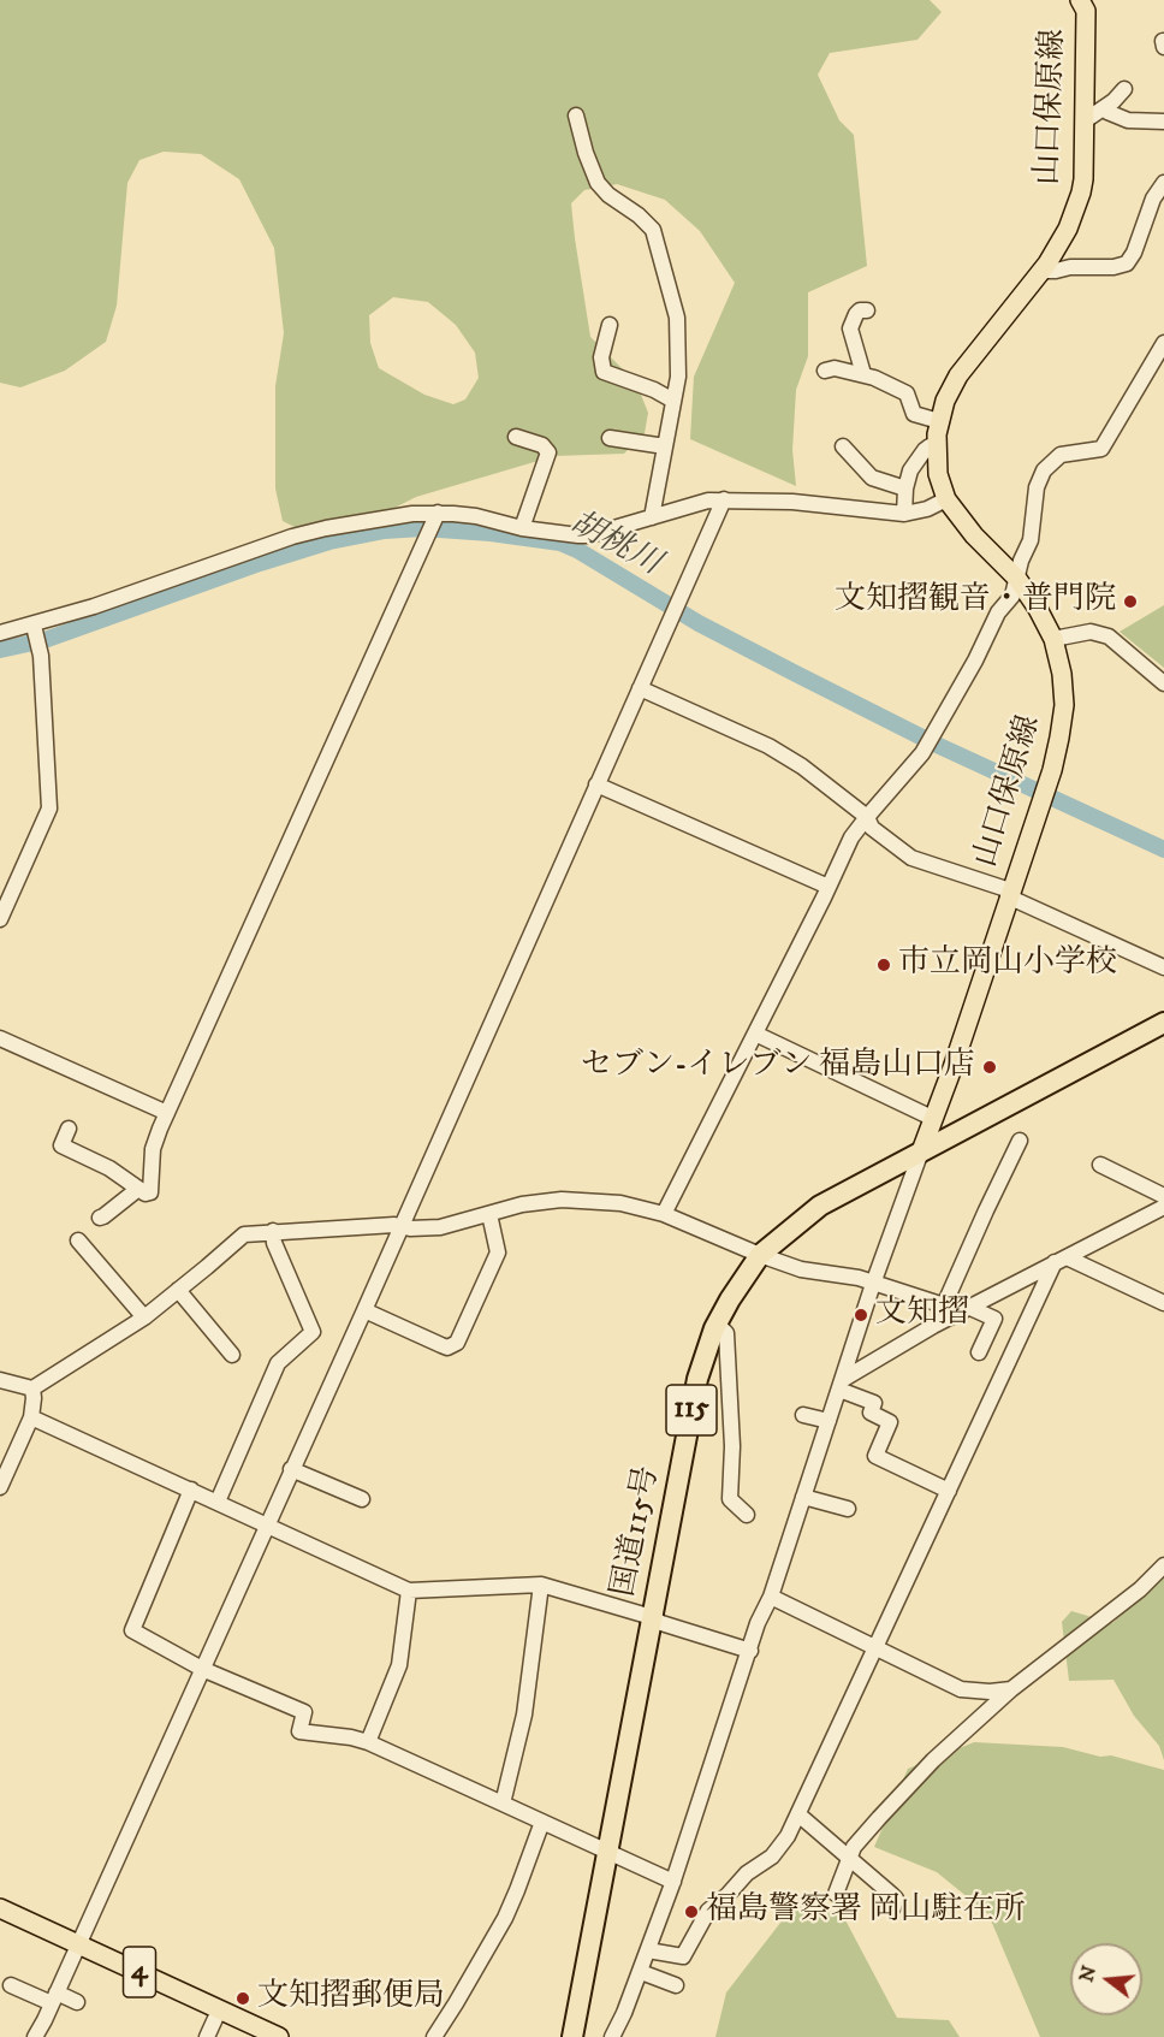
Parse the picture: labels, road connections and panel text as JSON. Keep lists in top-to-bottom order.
{
  "streets": {
    "highway": ["115", "国道115号"],
    "main road": ["山口保原線", "4"]
  },
  "crossings": [
    ["山口保原線", "国道115号"]
  ],
  "water": ["胡桃川"],
  "places": [
    "文知摺観音・普門院",
    "市立岡山小学校",
    "セブン-イレブン 福島山口店",
    "文知摺",
    "福島警察署 岡山駐在所",
    "文知摺郵便局"
  ],
  "north": "left"
}
